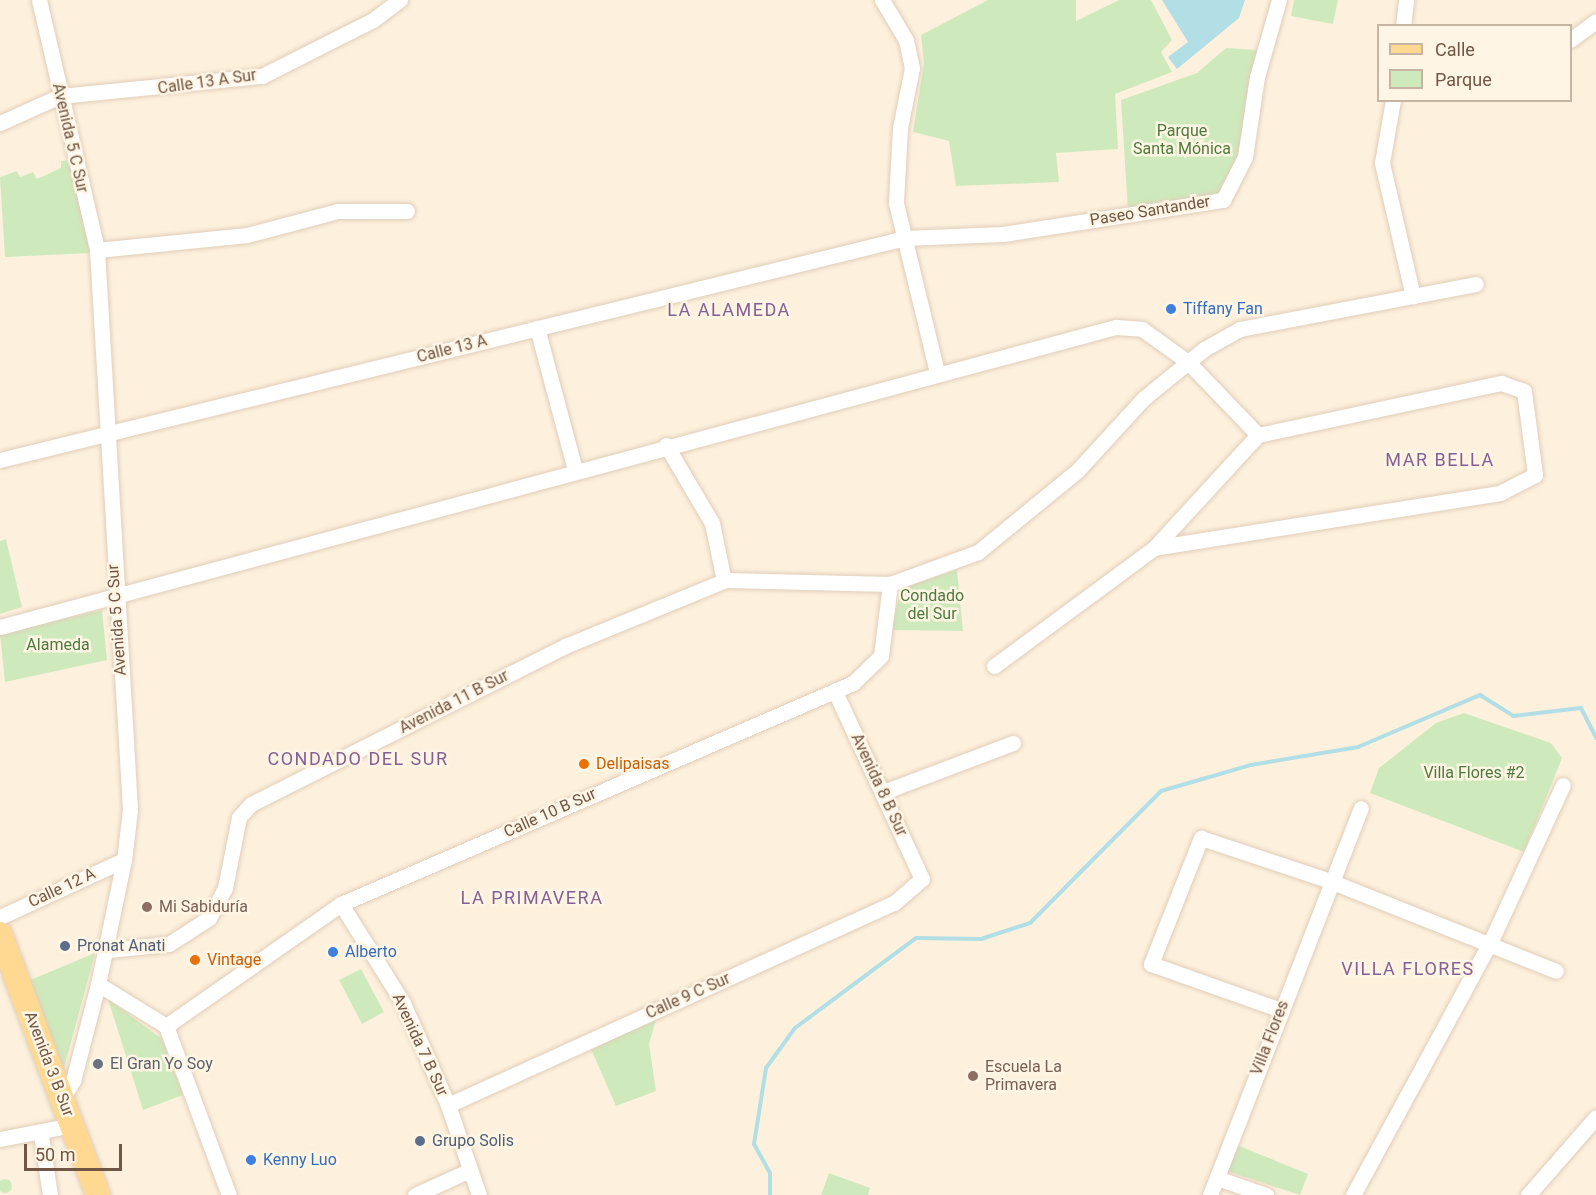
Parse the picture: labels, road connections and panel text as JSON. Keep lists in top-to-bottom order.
{
  "streets": {
    "main road": ["Avenida 3 B Sur"],
    "street": [
      "Calle 13 A Sur",
      "Avenida 5 C Sur",
      "Paseo Santander",
      "Calle 13 A",
      "Avenida 11 B Sur",
      "Avenida 8 B Sur",
      "Calle 10 B Sur",
      "Calle 12 A",
      "Calle 9 C Sur",
      "Villa Flores",
      "Avenida 7 B Sur"
    ]
  },
  "crossings": [
    ["Calle 13 A Sur", "Avenida 5 C Sur"],
    ["Avenida 5 C Sur", "Calle 13 A"],
    ["Avenida 5 C Sur", "Avenida 11 B Sur"],
    ["Avenida 5 C Sur", "Calle 12 A"],
    ["Avenida 5 C Sur", "Avenida 3 B Sur"],
    ["Paseo Santander", "Calle 13 A"],
    ["Avenida 11 B Sur", "Calle 10 B Sur"],
    ["Avenida 8 B Sur", "Calle 10 B Sur"],
    ["Avenida 8 B Sur", "Calle 9 C Sur"],
    ["Calle 10 B Sur", "Avenida 7 B Sur"],
    ["Calle 9 C Sur", "Avenida 7 B Sur"]
  ],
  "districts": [
    "LA ALAMEDA",
    "MAR BELLA",
    "CONDADO DEL SUR",
    "LA PRIMAVERA",
    "VILLA FLORES"
  ],
  "parks": [
    "Parque Santa Mónica",
    "Condado del Sur",
    "Alameda",
    "Villa Flores #2"
  ],
  "places": [
    "Tiffany Fan",
    "Delipaisas",
    "Mi Sabiduría",
    "Pronat Anati",
    "Alberto",
    "Vintage",
    "El Gran Yo Soy",
    "Escuela La Primavera",
    "Grupo Solis",
    "Kenny Luo"
  ],
  "legend": ["Calle", "Parque"],
  "scale_bar": "50 m"
}
